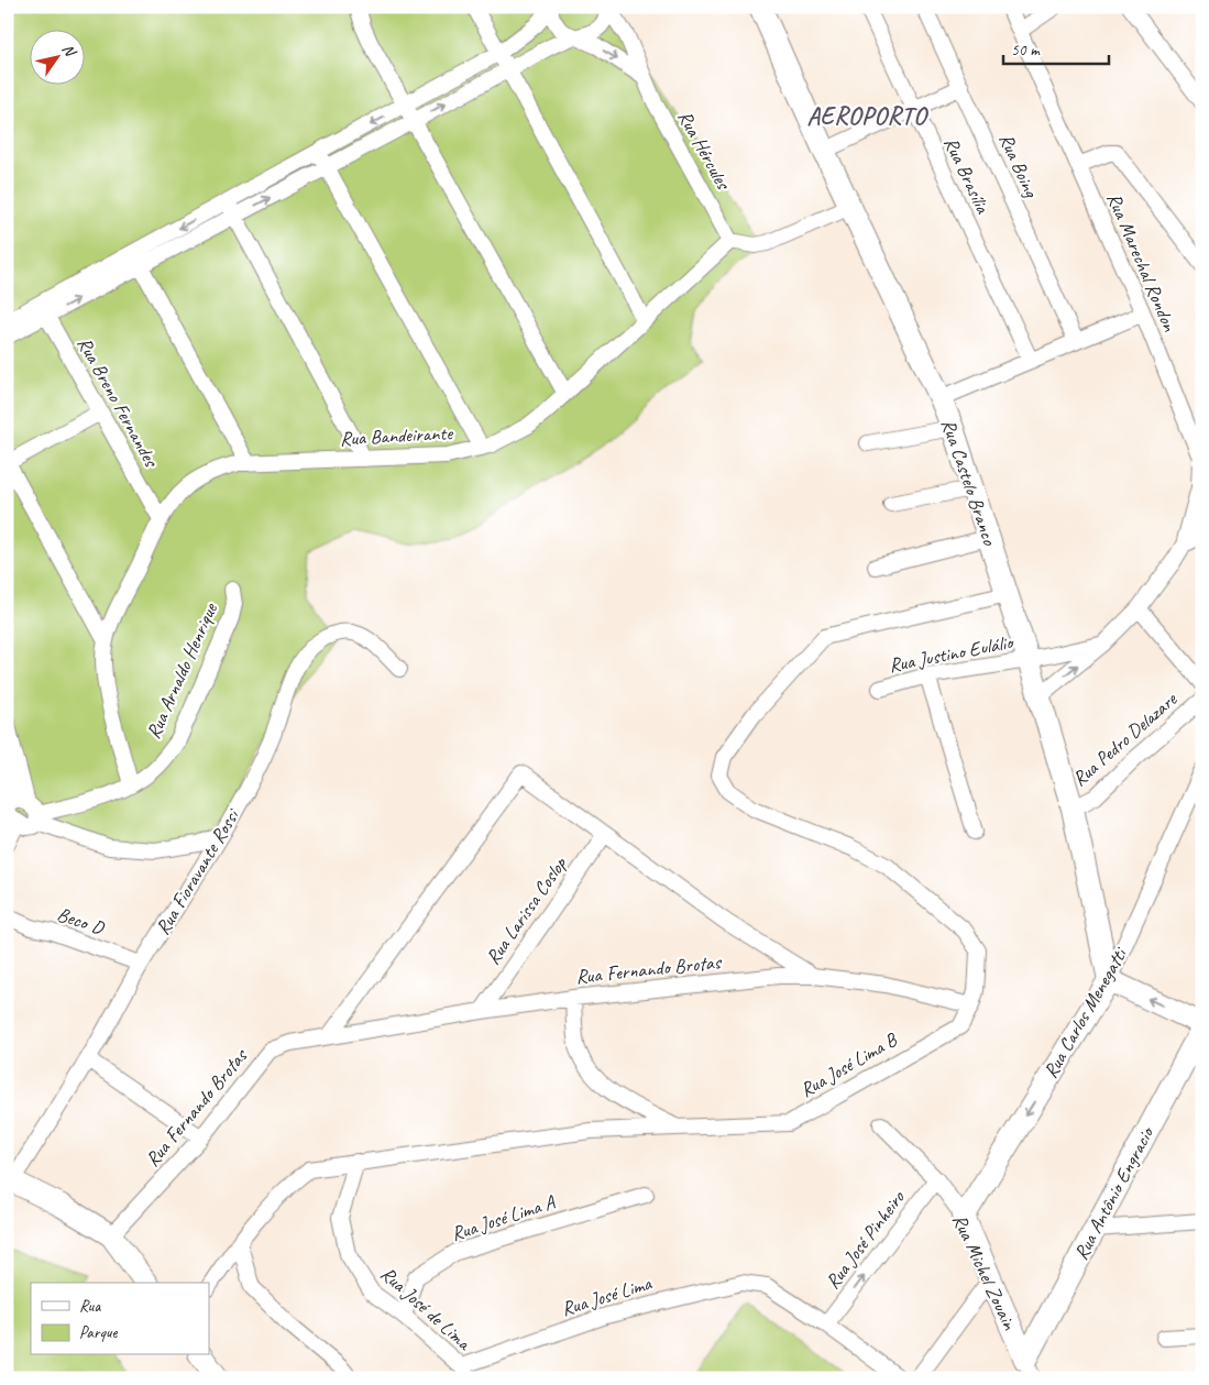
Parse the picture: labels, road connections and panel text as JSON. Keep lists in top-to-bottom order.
{
  "streets": {
    "street": [
      "Rua Hércules",
      "Rua Boing",
      "Rua Brasília",
      "Rua Marechal Rondon",
      "Rua Breno Fernandes",
      "Rua Bandeirante",
      "Rua Castelo Branco",
      "Rua Justino Eulálio",
      "Rua Arnaldo Henrique",
      "Rua Pedro Delazare",
      "Rua Fioravante Rossi",
      "Rua Larissa Coslop",
      "Beco D",
      "Rua Fernando Brotas",
      "Rua Carlos Menegatti",
      "Rua José Lima B",
      "Rua Antônio Engracio",
      "Rua José Lima A",
      "Rua José Pinheiro",
      "Rua Michel Zouain",
      "Rua José Lima",
      "Rua José de Lima"
    ]
  },
  "crossings": [
    ["Rua Hércules", "Rua Bandeirante"],
    ["Rua Marechal Rondon", "Rua Castelo Branco"],
    ["Rua Breno Fernandes", "Rua Bandeirante"],
    ["Rua Bandeirante", "Rua Arnaldo Henrique"],
    ["Rua Castelo Branco", "Rua Justino Eulálio"],
    ["Rua Castelo Branco", "Rua Pedro Delazare"],
    ["Rua Castelo Branco", "Rua Carlos Menegatti"],
    ["Rua Castelo Branco", "Rua José Lima B"],
    ["Rua Fioravante Rossi", "Beco D"],
    ["Rua Fioravante Rossi", "Rua Fernando Brotas"],
    ["Rua Larissa Coslop", "Rua Fernando Brotas"],
    ["Rua Fernando Brotas", "Rua José Lima B"],
    ["Rua Carlos Menegatti", "Rua Michel Zouain"],
    ["Rua José Lima B", "Rua José de Lima"],
    ["Rua Antônio Engracio", "Rua Michel Zouain"],
    ["Rua José Lima A", "Rua José de Lima"],
    ["Rua José Pinheiro", "Rua Michel Zouain"],
    ["Rua José Pinheiro", "Rua José Lima"],
    ["Rua José Lima", "Rua José de Lima"]
  ],
  "one_way": ["Rua Carlos Menegatti"],
  "districts": ["AEROPORTO"],
  "legend": ["Rua", "Parque"],
  "scale_bar": "50 m",
  "north": "top right"
}
